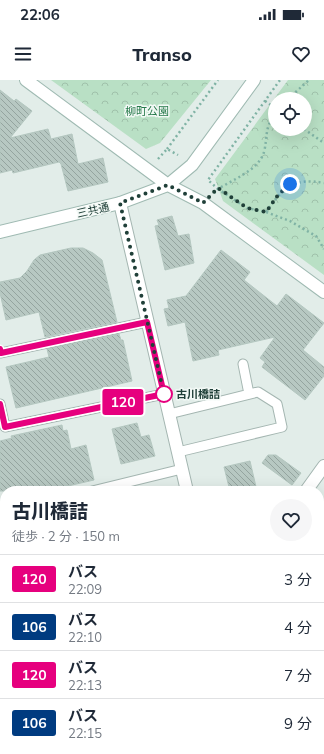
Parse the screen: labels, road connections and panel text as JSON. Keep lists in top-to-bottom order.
{
  "streets": {
    "street": ["三共通"]
  },
  "parks": ["柳町公園"],
  "places": ["古川橋詰"],
  "lines": ["bus line 120"],
  "page": {
    "status": "22:06",
    "header": "Transo",
    "on_map": "120",
    "heading": ["古川橋詰", "徒歩 · 2 分 · 150 m"],
    "list": [
      {
        "mark": "120",
        "name": "バス",
        "note": "22:09",
        "value": "3 分"
      },
      {
        "mark": "106",
        "name": "バス",
        "note": "22:10",
        "value": "4 分"
      },
      {
        "mark": "120",
        "name": "バス",
        "note": "22:13",
        "value": "7 分"
      },
      {
        "mark": "106",
        "name": "バス",
        "note": "22:15",
        "value": "9 分"
      }
    ]
  }
}
